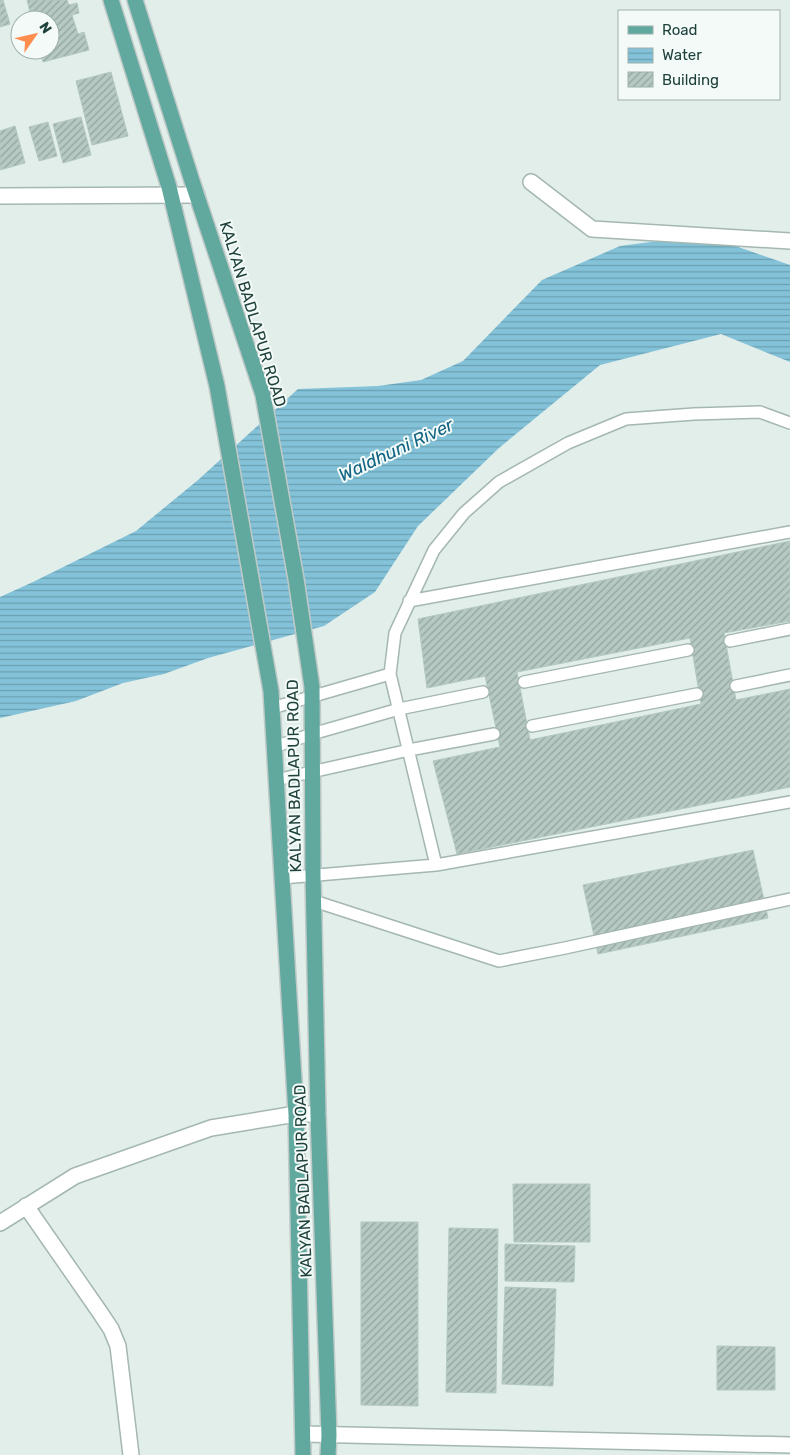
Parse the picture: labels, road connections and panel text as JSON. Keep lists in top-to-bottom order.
{
  "streets": {
    "main road": ["KALYAN BADLAPUR ROAD"]
  },
  "water": ["Waldhuni River"],
  "legend": ["Road", "Water", "Building"],
  "north": "top right"
}
